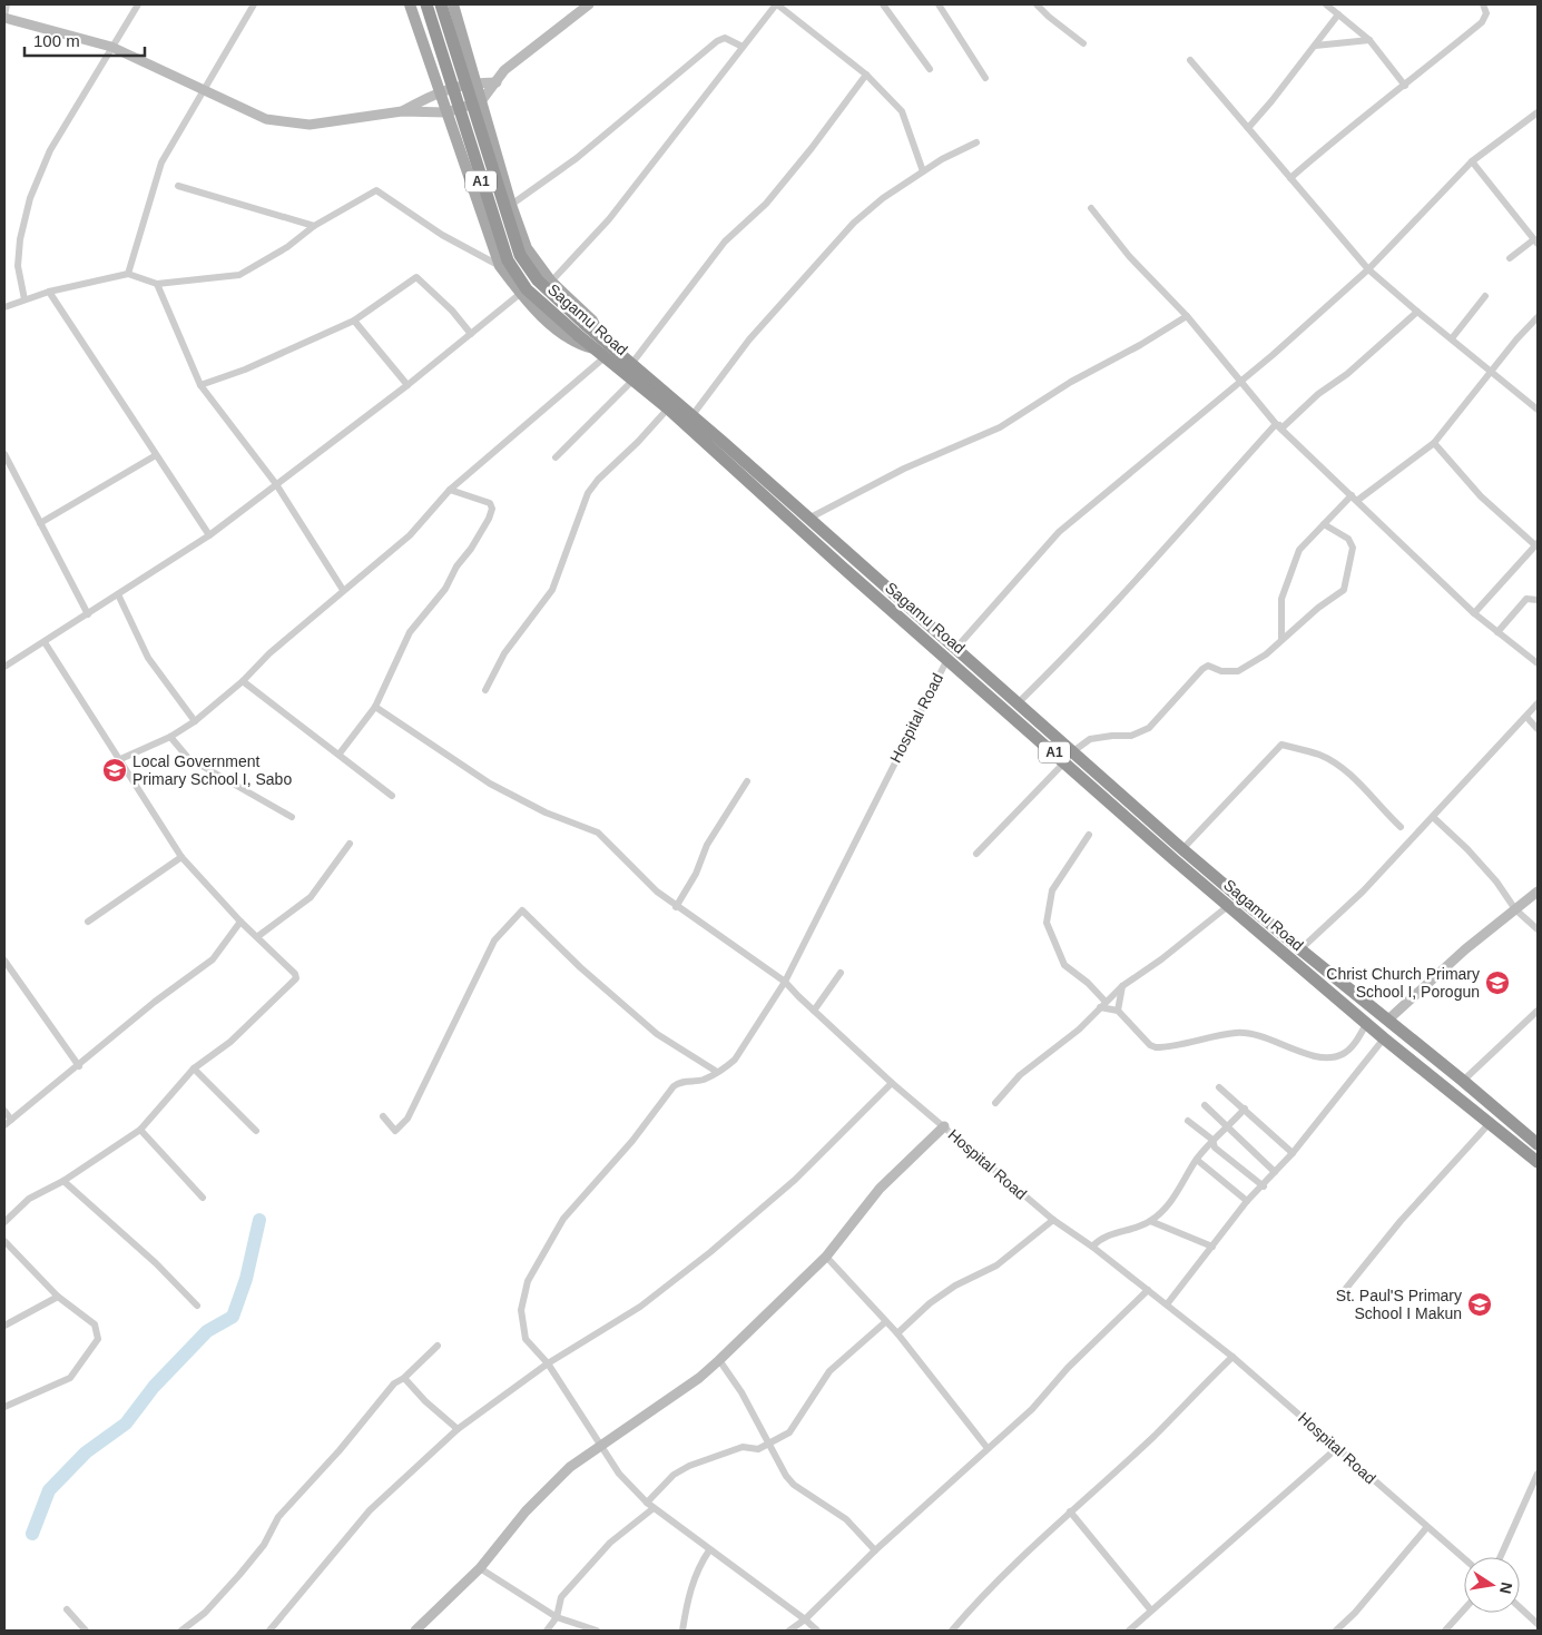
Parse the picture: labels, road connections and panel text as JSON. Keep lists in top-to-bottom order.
{
  "streets": {
    "highway": ["A1", "Sagamu Road"],
    "street": ["Hospital Road"]
  },
  "crossings": [
    ["Sagamu Road", "Hospital Road"]
  ],
  "places": {
    "school or university": ["Local Government Primary School I, Sabo", "Christ Church Primary School I, Porogun", "St. Paul'S Primary School I Makun"]
  },
  "scale_bar": "100 m",
  "north": "right"
}
